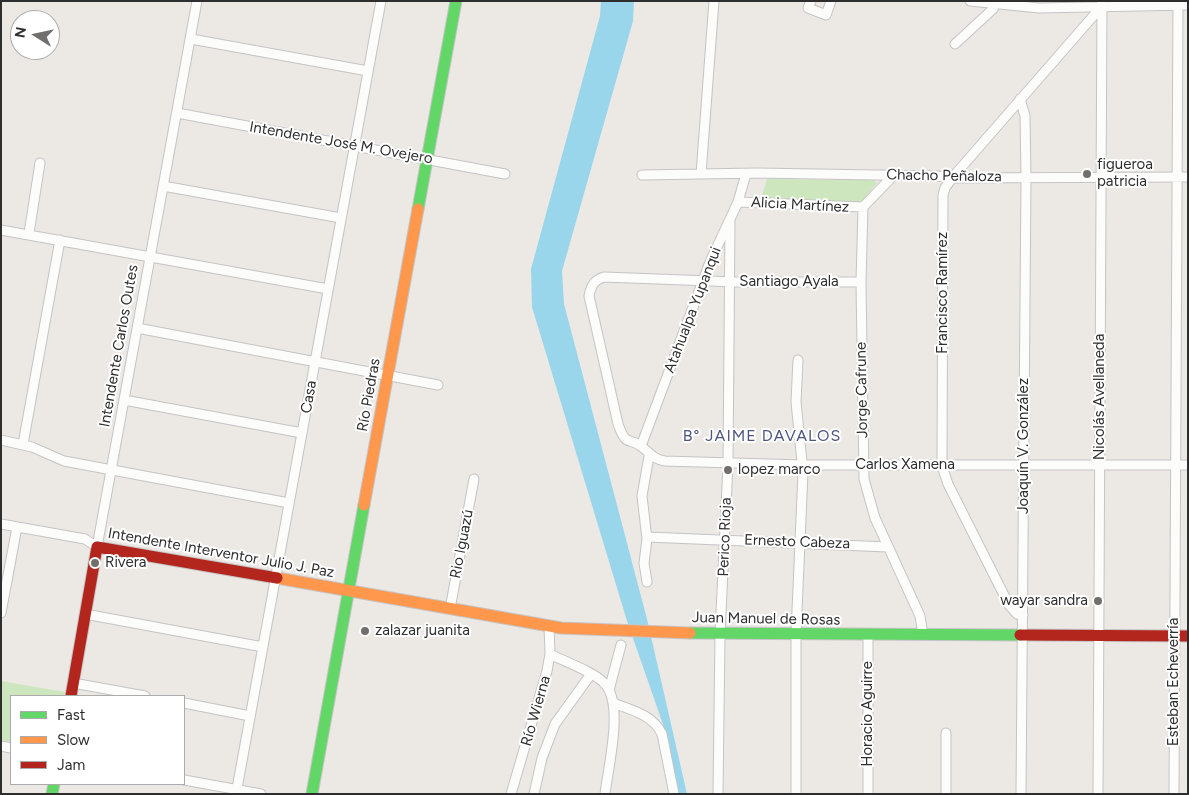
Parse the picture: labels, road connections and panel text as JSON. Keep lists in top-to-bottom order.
{
  "streets": {
    "street": [
      "Intendente José M. Ovejero",
      "Chacho Peñaloza",
      "Alicia Martínez",
      "Santiago Ayala",
      "Francisco Ramírez",
      "Atahualpa Yupanqui",
      "Intendente Carlos Outes",
      "Jorge Cafrune",
      "Río Piedras",
      "Casa",
      "Nicolás Avellaneda",
      "Joaquín V. González",
      "Carlos Xamena",
      "Perico Rioja",
      "Ernesto Cabeza",
      "Rio Iguazú",
      "Intendente Interventor Julio J. Paz",
      "Juan Manuel de Rosas",
      "Esteban Echeverría",
      "Río Wierna",
      "Horacio Aguirre"
    ]
  },
  "crossings": [
    ["Intendente José M. Ovejero", "Intendente Carlos Outes"],
    ["Intendente José M. Ovejero", "Río Piedras"],
    ["Intendente José M. Ovejero", "Casa"],
    ["Chacho Peñaloza", "Francisco Ramírez"],
    ["Chacho Peñaloza", "Atahualpa Yupanqui"],
    ["Chacho Peñaloza", "Nicolás Avellaneda"],
    ["Chacho Peñaloza", "Joaquín V. González"],
    ["Chacho Peñaloza", "Esteban Echeverría"],
    ["Alicia Martínez", "Atahualpa Yupanqui"],
    ["Alicia Martínez", "Jorge Cafrune"],
    ["Santiago Ayala", "Atahualpa Yupanqui"],
    ["Santiago Ayala", "Jorge Cafrune"],
    ["Santiago Ayala", "Perico Rioja"],
    ["Francisco Ramírez", "Nicolás Avellaneda"],
    ["Francisco Ramírez", "Joaquín V. González"],
    ["Francisco Ramírez", "Carlos Xamena"],
    ["Atahualpa Yupanqui", "Perico Rioja"],
    ["Intendente Carlos Outes", "Intendente Interventor Julio J. Paz"],
    ["Jorge Cafrune", "Carlos Xamena"],
    ["Jorge Cafrune", "Ernesto Cabeza"],
    ["Jorge Cafrune", "Juan Manuel de Rosas"],
    ["Río Piedras", "Intendente Interventor Julio J. Paz"],
    ["Río Piedras", "Juan Manuel de Rosas"],
    ["Casa", "Intendente Interventor Julio J. Paz"],
    ["Nicolás Avellaneda", "Carlos Xamena"],
    ["Nicolás Avellaneda", "Juan Manuel de Rosas"],
    ["Joaquín V. González", "Carlos Xamena"],
    ["Joaquín V. González", "Juan Manuel de Rosas"],
    ["Carlos Xamena", "Perico Rioja"],
    ["Carlos Xamena", "Esteban Echeverría"],
    ["Perico Rioja", "Ernesto Cabeza"],
    ["Perico Rioja", "Juan Manuel de Rosas"],
    ["Rio Iguazú", "Juan Manuel de Rosas"],
    ["Intendente Interventor Julio J. Paz", "Juan Manuel de Rosas"],
    ["Juan Manuel de Rosas", "Esteban Echeverría"],
    ["Juan Manuel de Rosas", "Río Wierna"],
    ["Juan Manuel de Rosas", "Horacio Aguirre"]
  ],
  "districts": ["B° JAIME DAVALOS"],
  "places": [
    "figueroa patricia",
    "lopez marco",
    "Rivera",
    "wayar sandra",
    "zalazar juanita"
  ],
  "legend": ["Fast", "Slow", "Jam"],
  "north": "left"
}
